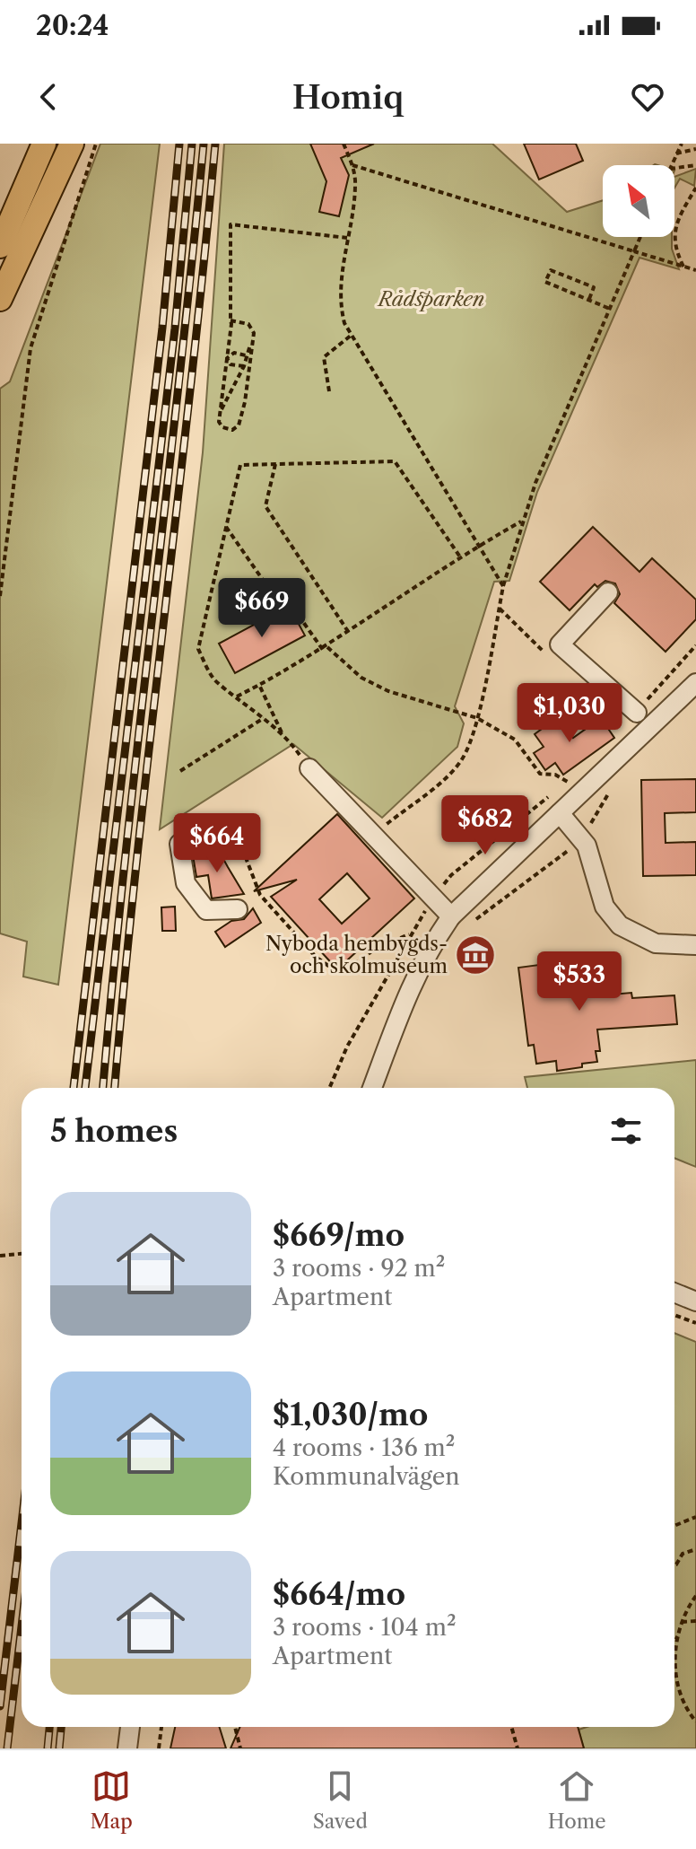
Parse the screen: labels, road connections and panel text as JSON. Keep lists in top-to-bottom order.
{
  "parks": ["Rådsparken"],
  "places": {
    "museum": ["Nyboda hembygds- och skolmuseum"]
  },
  "north": "top left",
  "page": {
    "status": "20:24",
    "header": "Homiq",
    "price": [
      "$669",
      "$1,030",
      "$682",
      "$664",
      "$533"
    ],
    "heading": "5 homes",
    "list": [
      {
        "name": "$669/mo",
        "note": "3 rooms · 92 m² · Apartment"
      },
      {
        "name": "$1,030/mo",
        "note": "4 rooms · 136 m² · Kommunalvägen"
      },
      {
        "name": "$664/mo",
        "note": "3 rooms · 104 m² · Apartment"
      }
    ],
    "tabs": ["Map", "Saved", "Home"]
  }
}
